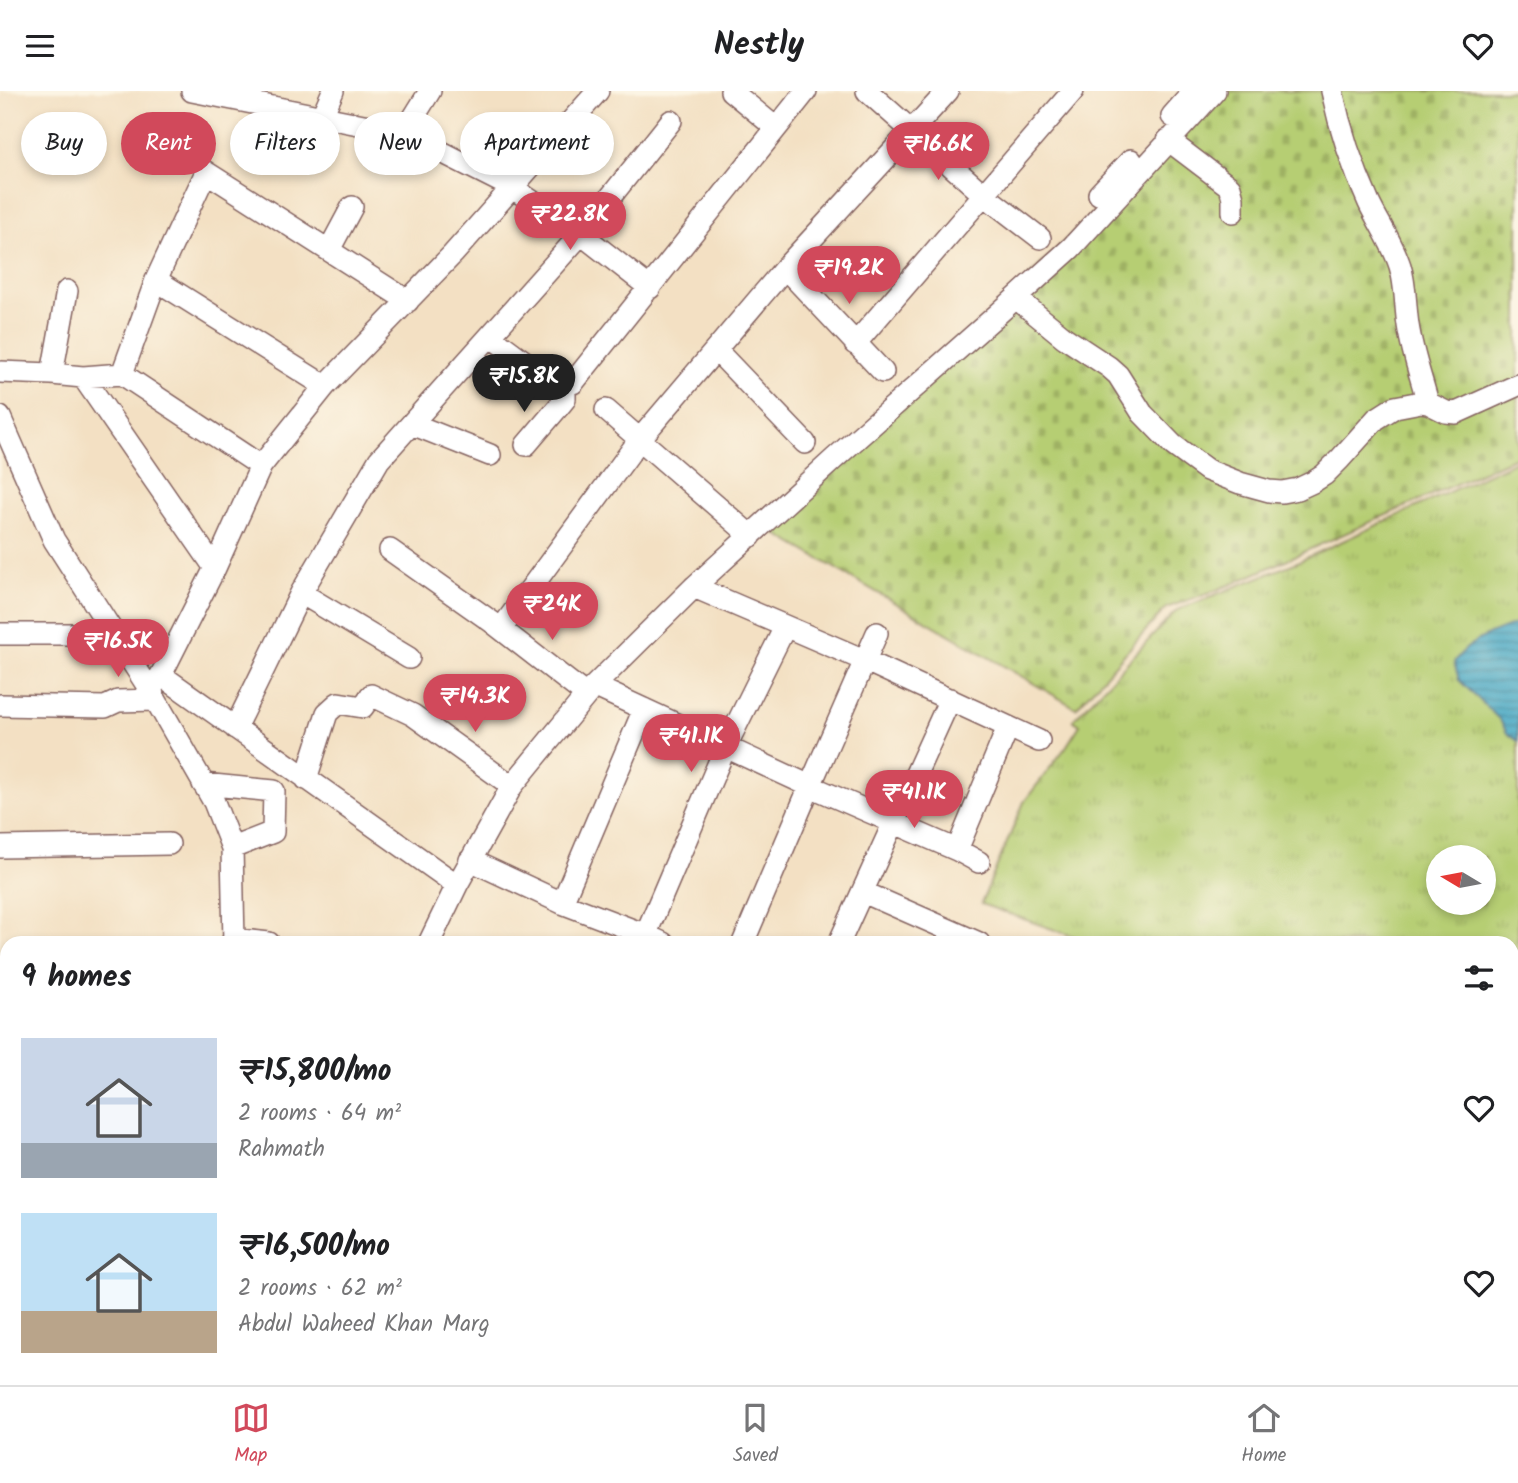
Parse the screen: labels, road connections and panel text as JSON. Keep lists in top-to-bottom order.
{
  "north": "left",
  "page": {
    "header": "Nestly",
    "chip": [
      "Buy",
      "Rent",
      "Filters",
      "New",
      "Apartment"
    ],
    "price": [
      "₹16.6K",
      "₹22.8K",
      "₹19.2K",
      "₹15.8K",
      "₹24K",
      "₹16.5K",
      "₹14.3K",
      "₹41.1K",
      "₹41.1K"
    ],
    "heading": "9 homes",
    "list": [
      {
        "name": "₹15,800/mo",
        "note": "2 rooms · 64 m² · Rahmath"
      },
      {
        "name": "₹16,500/mo",
        "note": "2 rooms · 62 m² · Abdul Waheed Khan Marg"
      }
    ],
    "tabs": ["Map", "Saved", "Home"]
  }
}
